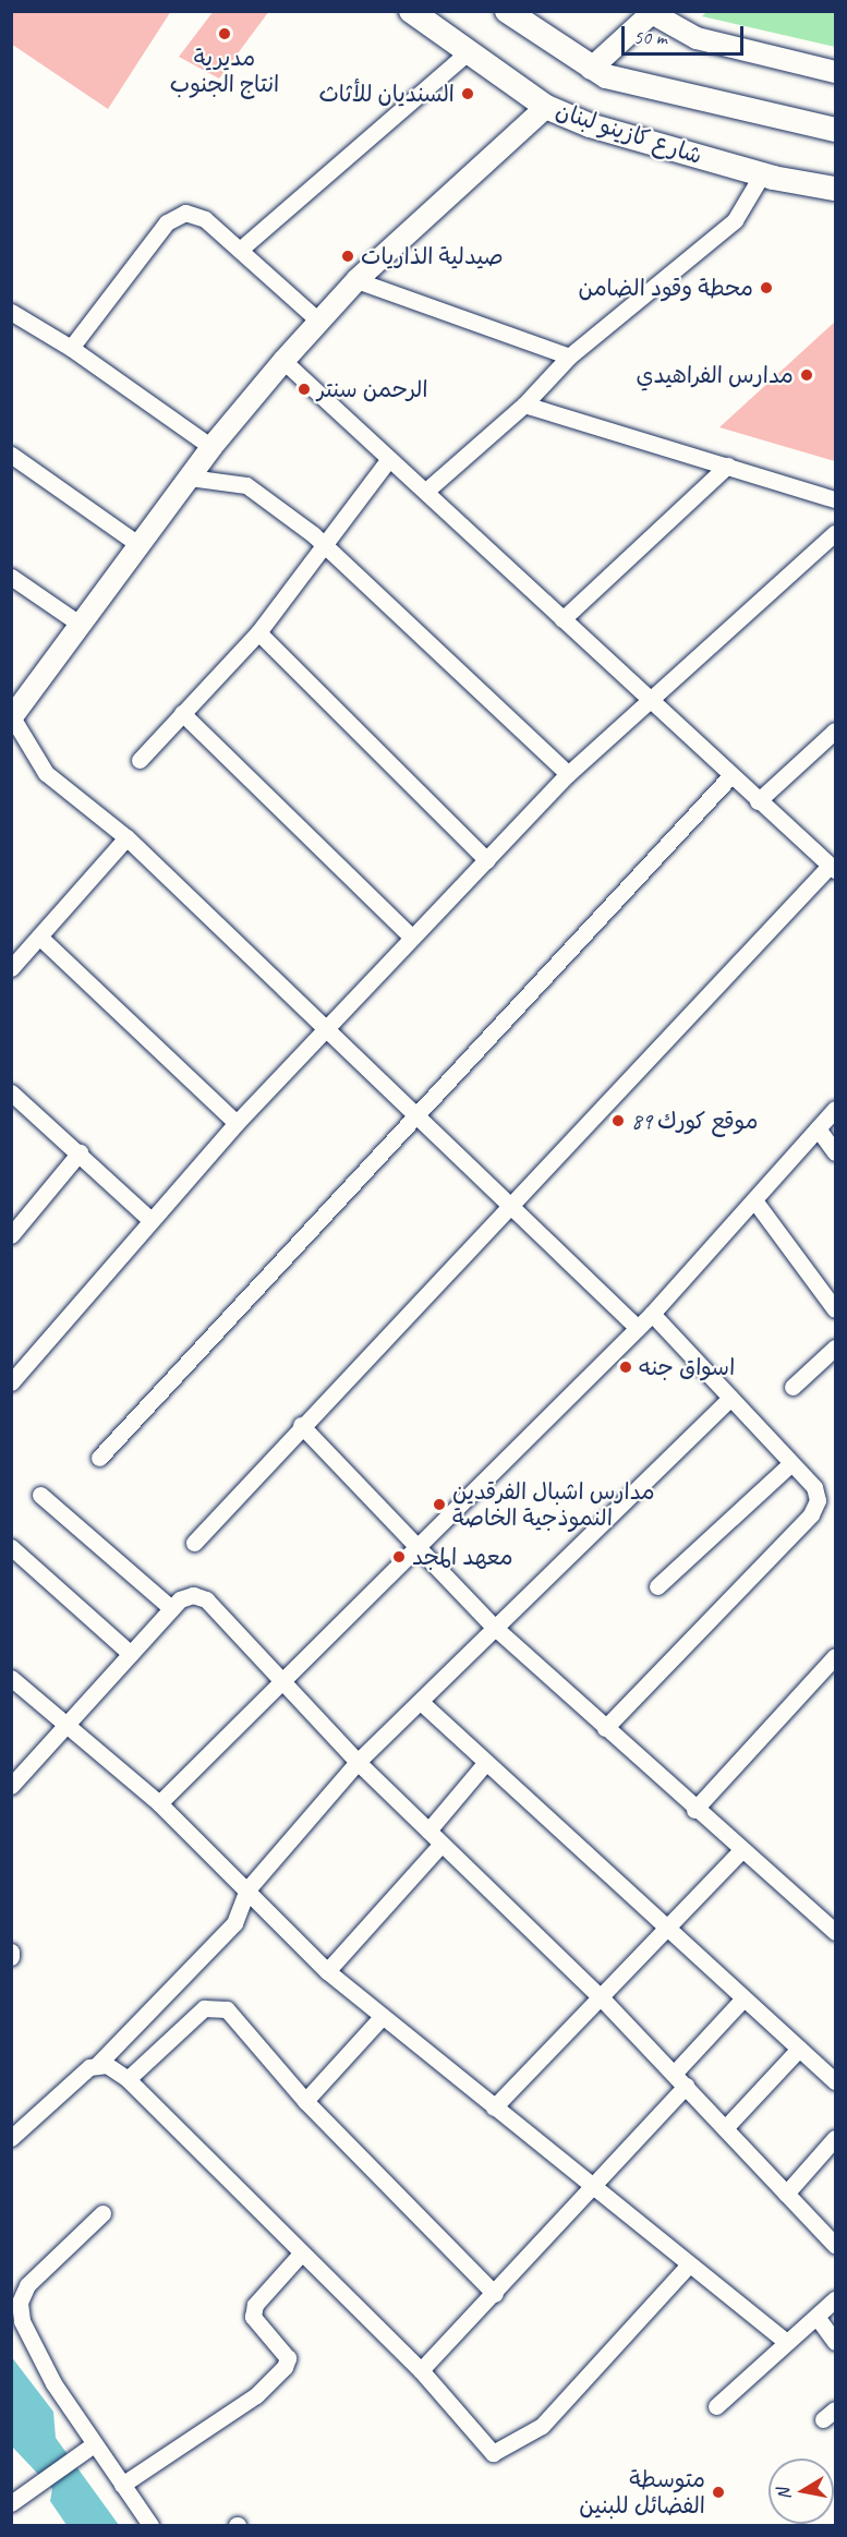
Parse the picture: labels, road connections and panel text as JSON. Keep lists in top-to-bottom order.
{
  "streets": {
    "main road": ["شارع كازينو لبنان"]
  },
  "places": [
    "مديرية انتاج الجنوب",
    "السنديان للأثاث",
    "صيدلية الذاريات",
    "محطة وقود الضامن",
    "مدارس الفراهيدي",
    "الرحمن سنتر",
    "موقع كورك 89",
    "اسواق جنه",
    "مدارس اشبال الفرقدين النموذجية الخاصة",
    "معهد المجد",
    "متوسطة الفضائل للبنين"
  ],
  "scale_bar": "50 m",
  "north": "left"
}
